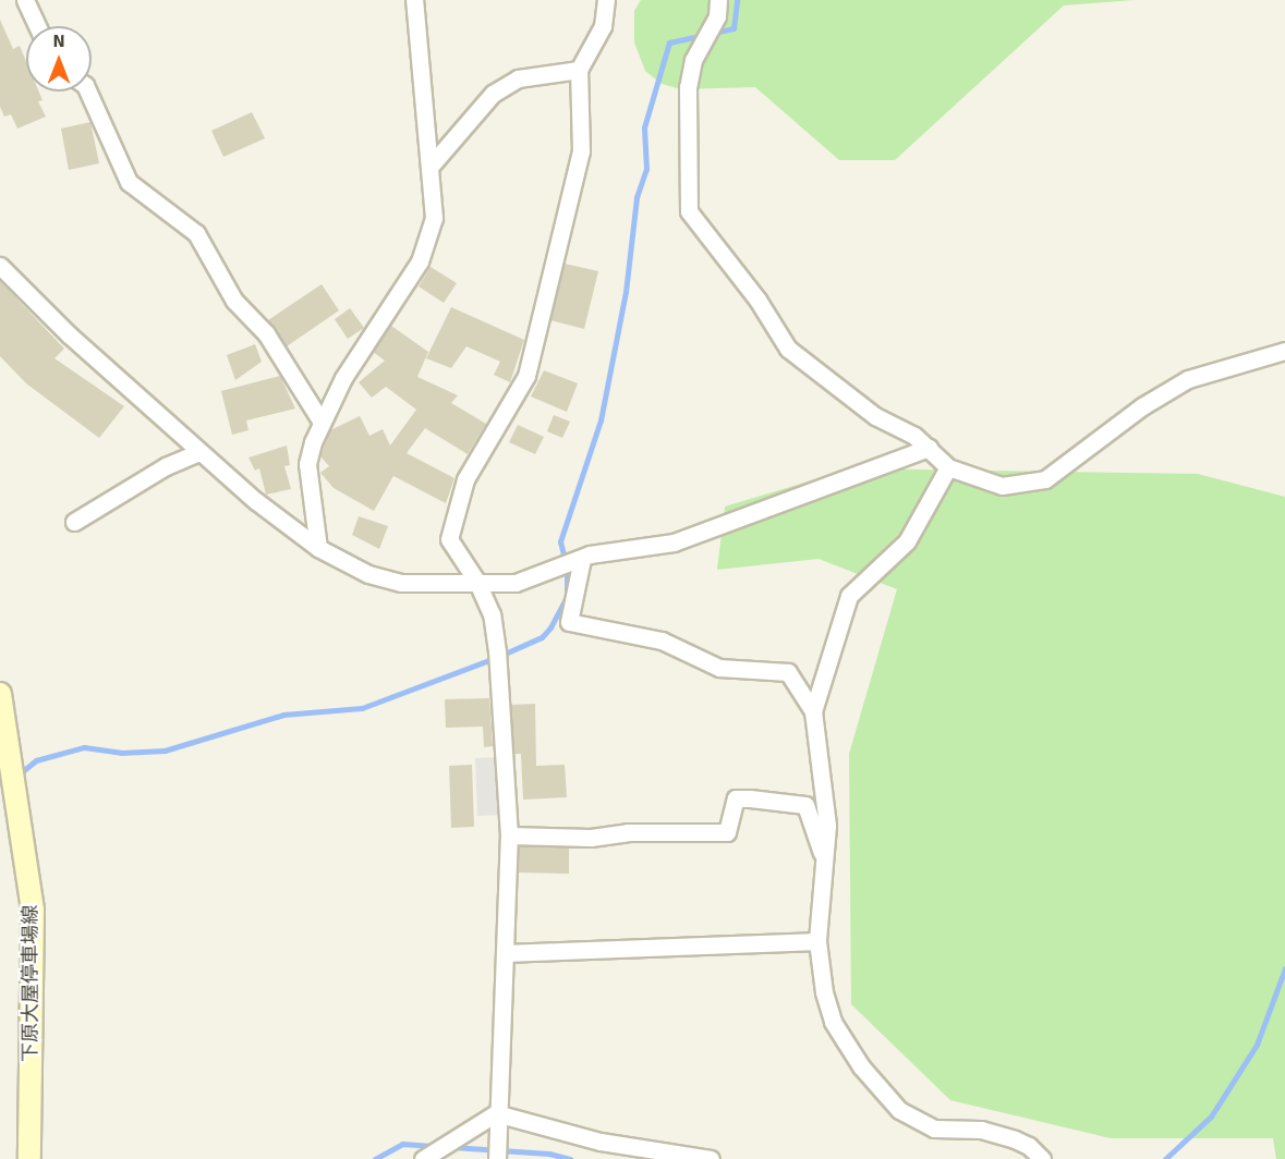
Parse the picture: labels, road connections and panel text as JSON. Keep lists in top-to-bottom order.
{
  "streets": {
    "main road": ["下原大屋停車場線"]
  },
  "north": "top"
}
